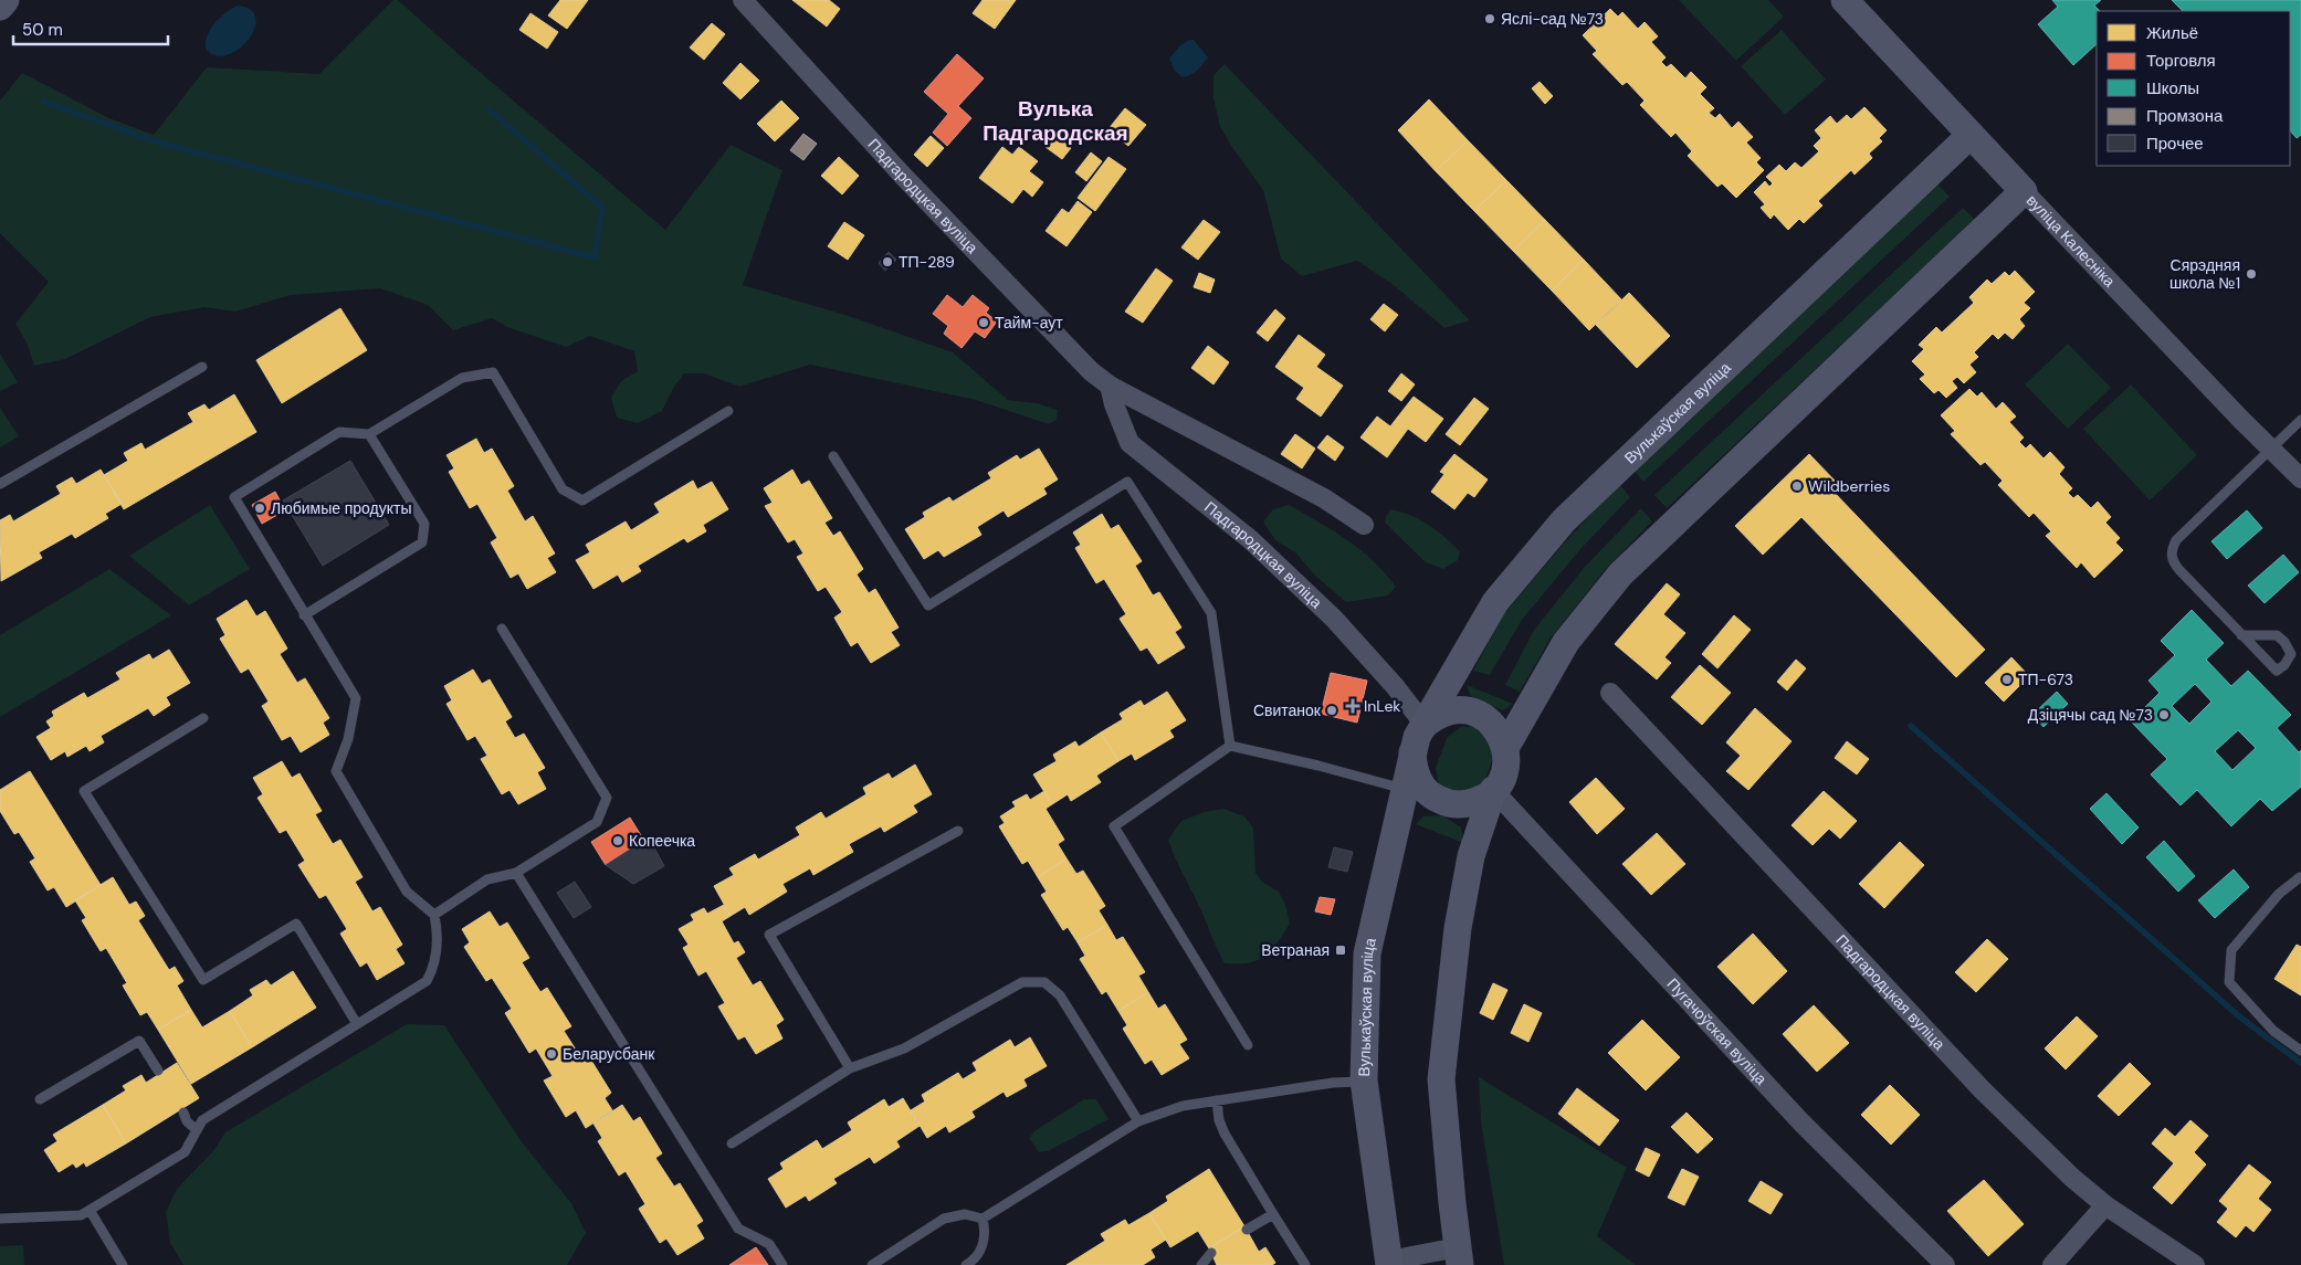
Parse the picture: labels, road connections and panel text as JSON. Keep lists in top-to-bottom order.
{
  "streets": {
    "street": [
      "Падгародцкая вуліца",
      "вуліца Калесніка",
      "Вулькаўская вуліца",
      "Пугачоўская вуліца"
    ]
  },
  "crossings": [
    ["Падгародцкая вуліца", "Вулькаўская вуліца"],
    ["Падгародцкая вуліца", "Пугачоўская вуліца"],
    ["вуліца Калесніка", "Вулькаўская вуліца"],
    ["Вулькаўская вуліца", "Пугачоўская вуліца"]
  ],
  "districts": ["Вулька Падгародская"],
  "places": {
    "other": [
      "Яслі-сад №73",
      "ТП-289",
      "Сярэдняя школа №1",
      "Тайм-аут",
      "Wildberries",
      "Любимые продукты",
      "ТП-673",
      "Свитанок",
      "Дзіцячы сад №73",
      "Копеечка",
      "Беларусбанк"
    ],
    "health": ["InLek"],
    "transit": ["Ветраная"]
  },
  "legend": [
    "Жильё",
    "Торговля",
    "Школы",
    "Промзона",
    "Прочее"
  ],
  "scale_bar": "50 m"
}
